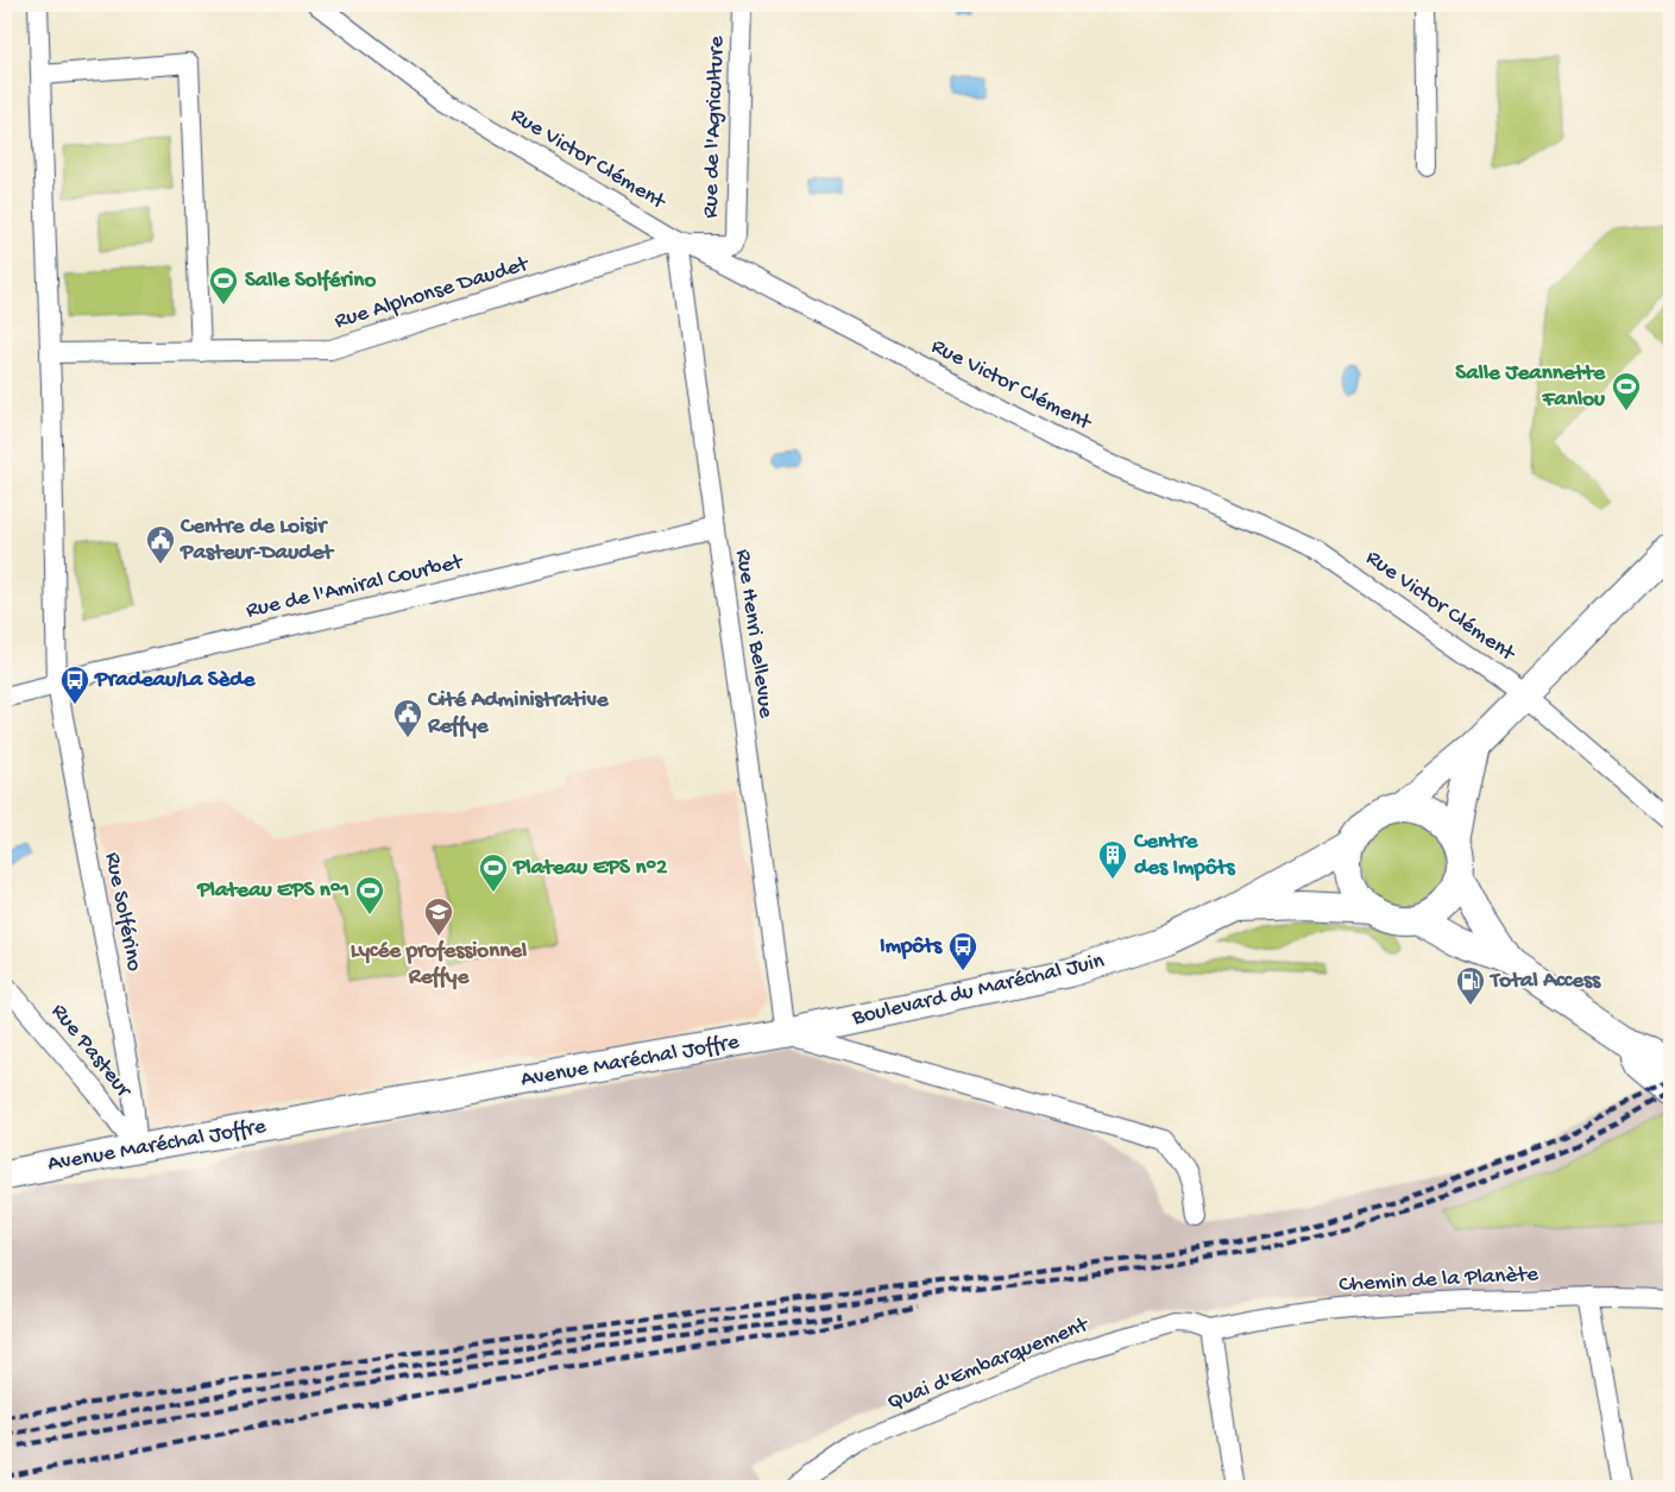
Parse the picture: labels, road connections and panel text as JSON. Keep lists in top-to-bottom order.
{
  "streets": {
    "main road": ["Boulevard du Maréchal Juin", "Avenue Maréchal Joffre"],
    "street": [
      "Rue de l'Agriculture",
      "Rue Victor Clément",
      "Rue Alphonse Daudet",
      "Rue de l'Amiral Courbet",
      "Rue Henri Bellevue",
      "Rue Solférino",
      "Rue Pasteur",
      "Chemin de la Planète",
      "Quai d'Embarquement"
    ]
  },
  "crossings": [
    ["Rue de l'Agriculture", "Rue Victor Clément"],
    ["Rue de l'Agriculture", "Rue Alphonse Daudet"],
    ["Rue de l'Agriculture", "Rue Henri Bellevue"],
    ["Rue Victor Clément", "Rue Alphonse Daudet"],
    ["Rue Victor Clément", "Rue Henri Bellevue"],
    ["Rue Alphonse Daudet", "Rue Henri Bellevue"],
    ["Rue Alphonse Daudet", "Rue Solférino"],
    ["Rue de l'Amiral Courbet", "Rue Henri Bellevue"],
    ["Rue de l'Amiral Courbet", "Rue Solférino"],
    ["Rue Henri Bellevue", "Boulevard du Maréchal Juin"],
    ["Rue Henri Bellevue", "Avenue Maréchal Joffre"],
    ["Rue Solférino", "Rue Pasteur"],
    ["Rue Solférino", "Avenue Maréchal Joffre"],
    ["Boulevard du Maréchal Juin", "Avenue Maréchal Joffre"],
    ["Rue Pasteur", "Avenue Maréchal Joffre"],
    ["Chemin de la Planète", "Quai d'Embarquement"]
  ],
  "places": {
    "sports": [
      "Salle Solférino",
      "Salle Jeannette Fanlou",
      "Plateau EPS n°2",
      "Plateau EPS n°1"
    ],
    "public building": ["Centre de Loisir Pasteur-Daudet", "Cité Administrative Reffye"],
    "bus stop": ["Pradeau/La Sède", "Impôts"],
    "building": ["Centre des Impôts"],
    "school or university": ["Lycée professionnel Reffye"],
    "fuel station": ["Total Access"]
  }
}
